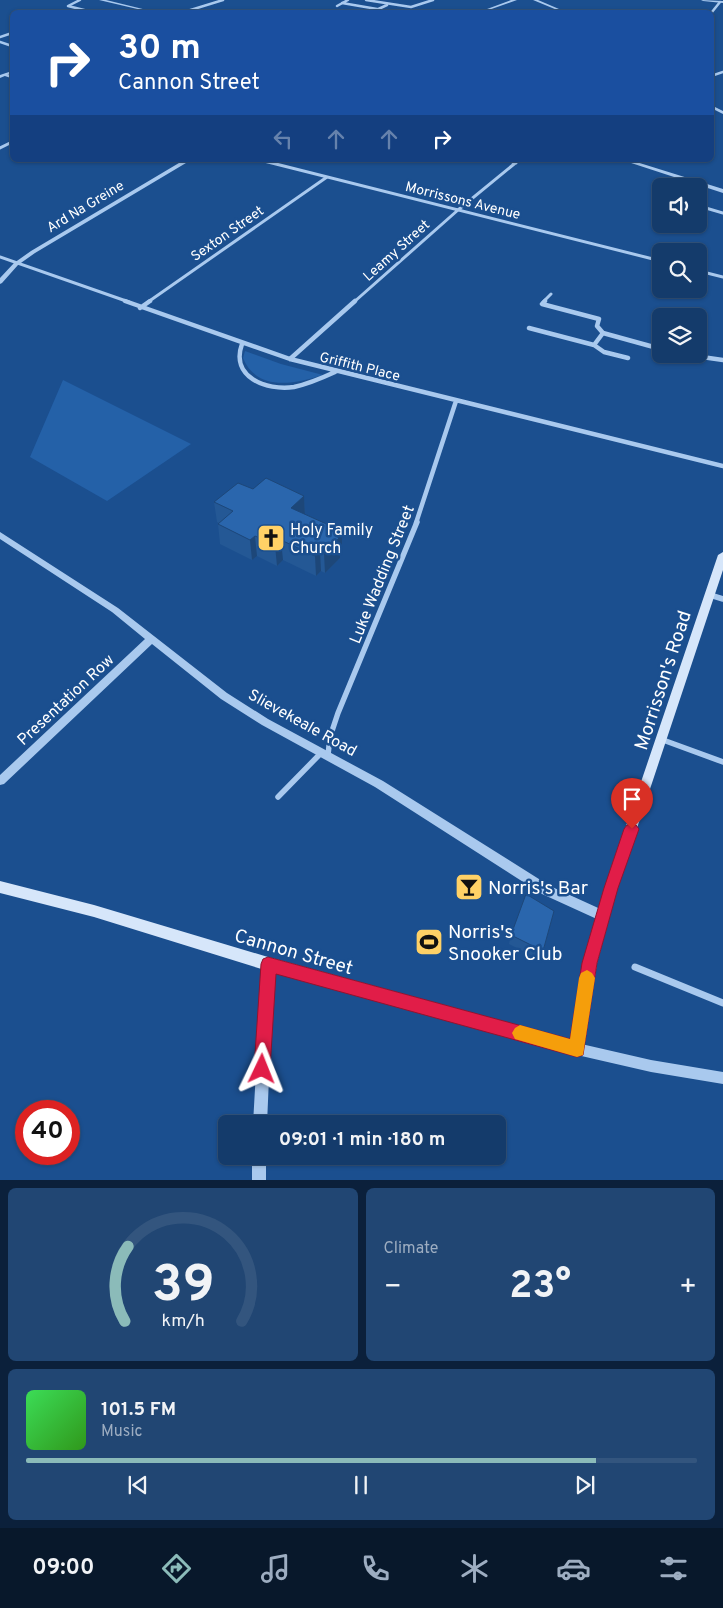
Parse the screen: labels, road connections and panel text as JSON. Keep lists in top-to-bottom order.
{
  "streets": {
    "main road": ["Morrisson's Road", "Cannon Street"],
    "street": [
      "Morrissons Avenue",
      "Ard Na Greine",
      "Sexton Street",
      "Leamy Street",
      "Griffith Place",
      "Luke Wadding Street",
      "Presentation Row",
      "Slievekeale Road"
    ]
  },
  "crossings": [
    ["Morrissons Avenue", "Sexton Street"],
    ["Morrissons Avenue", "Leamy Street"],
    ["Ard Na Greine", "Griffith Place"],
    ["Sexton Street", "Griffith Place"],
    ["Leamy Street", "Griffith Place"],
    ["Griffith Place", "Luke Wadding Street"],
    ["Luke Wadding Street", "Slievekeale Road"],
    ["Morrisson's Road", "Slievekeale Road"],
    ["Morrisson's Road", "Cannon Street"],
    ["Presentation Row", "Slievekeale Road"]
  ],
  "places": {
    "church": ["Holy Family Church"],
    "bar": ["Norris's Bar"],
    "sports": ["Norris's Snooker Club"]
  },
  "page": {
    "turn": ["30 m", "Cannon Street"],
    "limit": "40",
    "trip": "09:01 · 1 min · 180 m",
    "tile": "Climate",
    "heat": ["−", "23°", "+"],
    "song": ["101.5 FM", "Music"],
    "tabs": "09:00",
    "gauge": ["39", "km/h"]
  }
}
